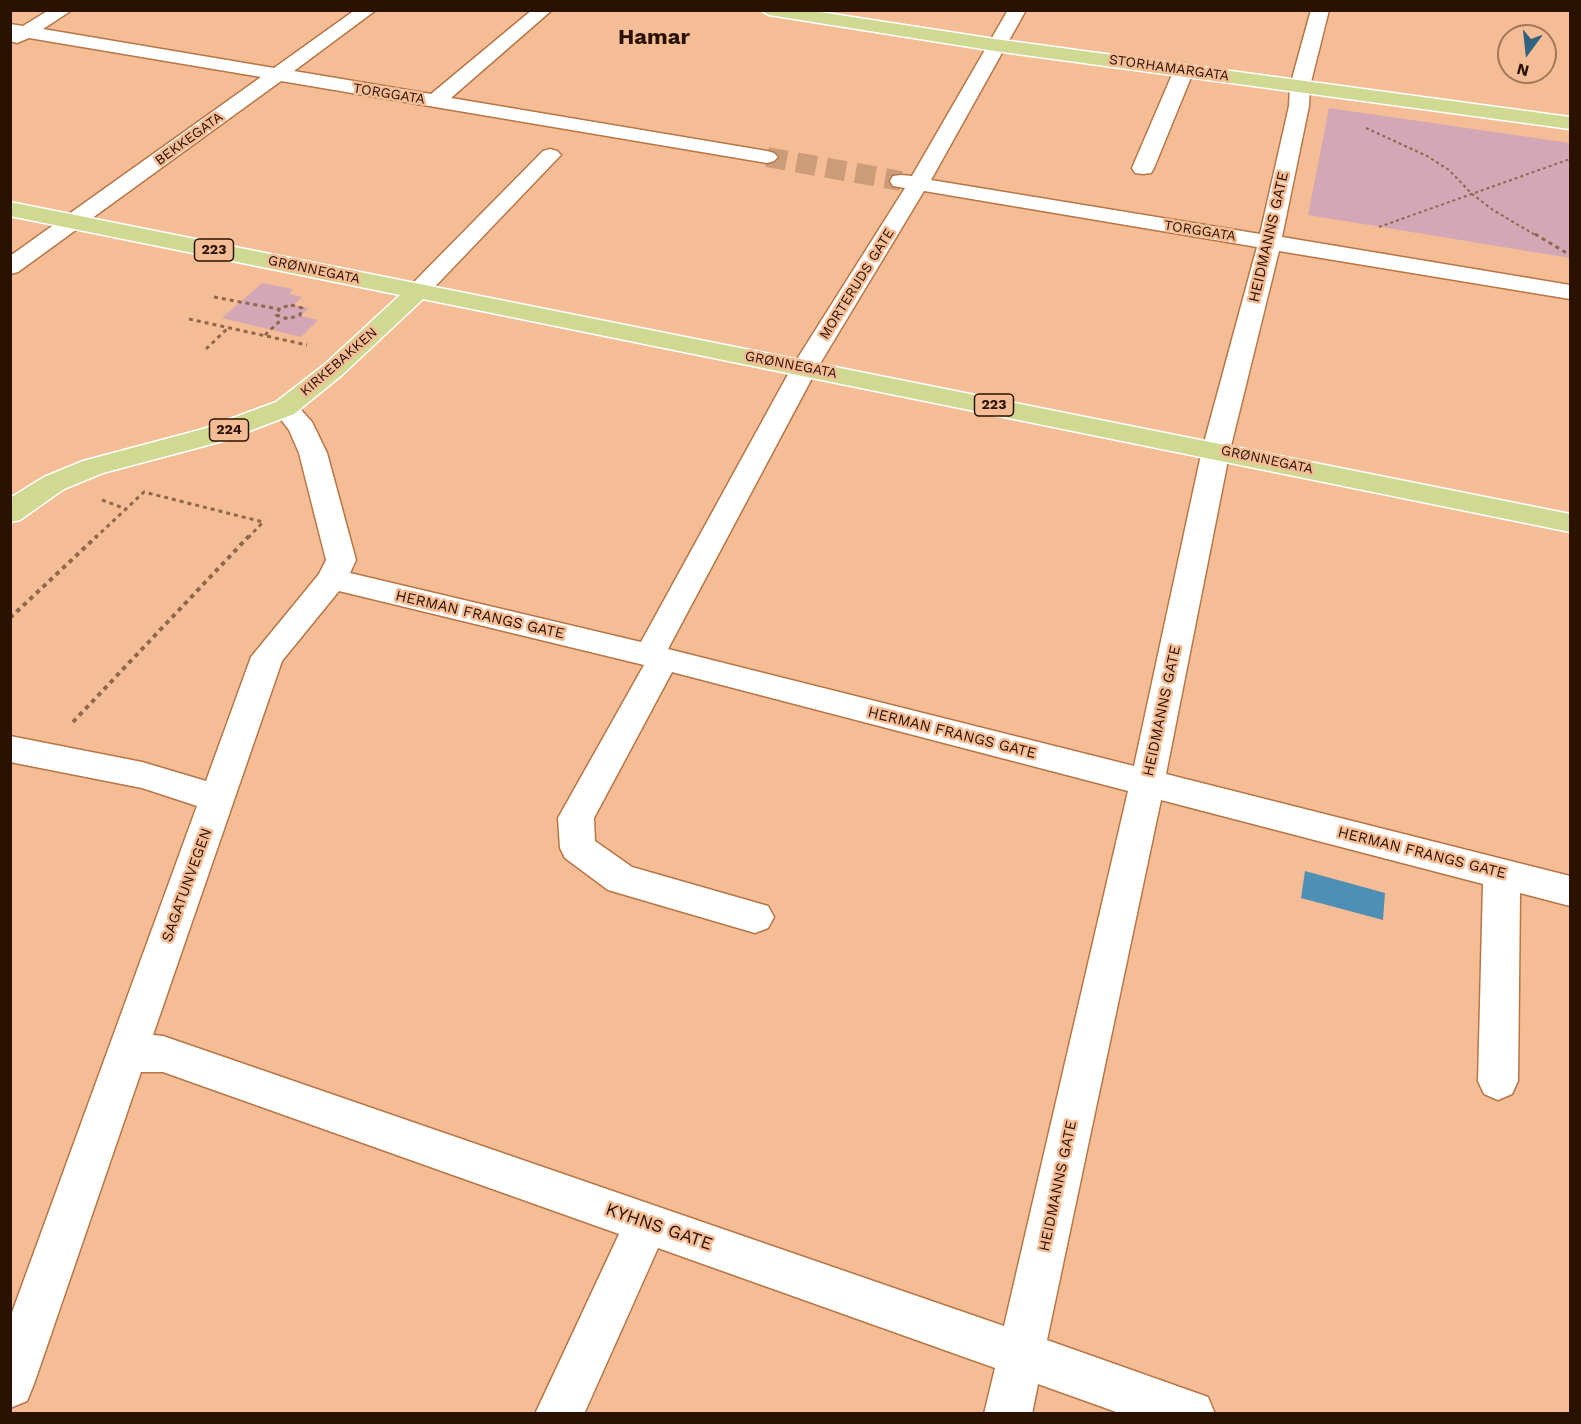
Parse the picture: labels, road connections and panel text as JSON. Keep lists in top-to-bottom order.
{
  "streets": {
    "main road": [
      "STORHAMARGATA",
      "223",
      "GRØNNEGATA",
      "KIRKEBAKKEN",
      "224"
    ],
    "street": [
      "TORGGATA",
      "BEKKEGATA",
      "HEIDMANNS GATE",
      "MORTERUDS GATE",
      "HERMAN FRANGS GATE",
      "SAGATUNVEGEN",
      "KYHNS GATE"
    ]
  },
  "crossings": [
    ["STORHAMARGATA", "HEIDMANNS GATE"],
    ["STORHAMARGATA", "MORTERUDS GATE"],
    ["TORGGATA", "BEKKEGATA"],
    ["TORGGATA", "HEIDMANNS GATE"],
    ["TORGGATA", "MORTERUDS GATE"],
    ["BEKKEGATA", "GRØNNEGATA"],
    ["HEIDMANNS GATE", "GRØNNEGATA"],
    ["HEIDMANNS GATE", "HERMAN FRANGS GATE"],
    ["HEIDMANNS GATE", "KYHNS GATE"],
    ["GRØNNEGATA", "MORTERUDS GATE"],
    ["GRØNNEGATA", "KIRKEBAKKEN"],
    ["MORTERUDS GATE", "HERMAN FRANGS GATE"],
    ["KIRKEBAKKEN", "SAGATUNVEGEN"],
    ["HERMAN FRANGS GATE", "SAGATUNVEGEN"],
    ["SAGATUNVEGEN", "KYHNS GATE"]
  ],
  "districts": ["Hamar"],
  "north": "bottom"
}
